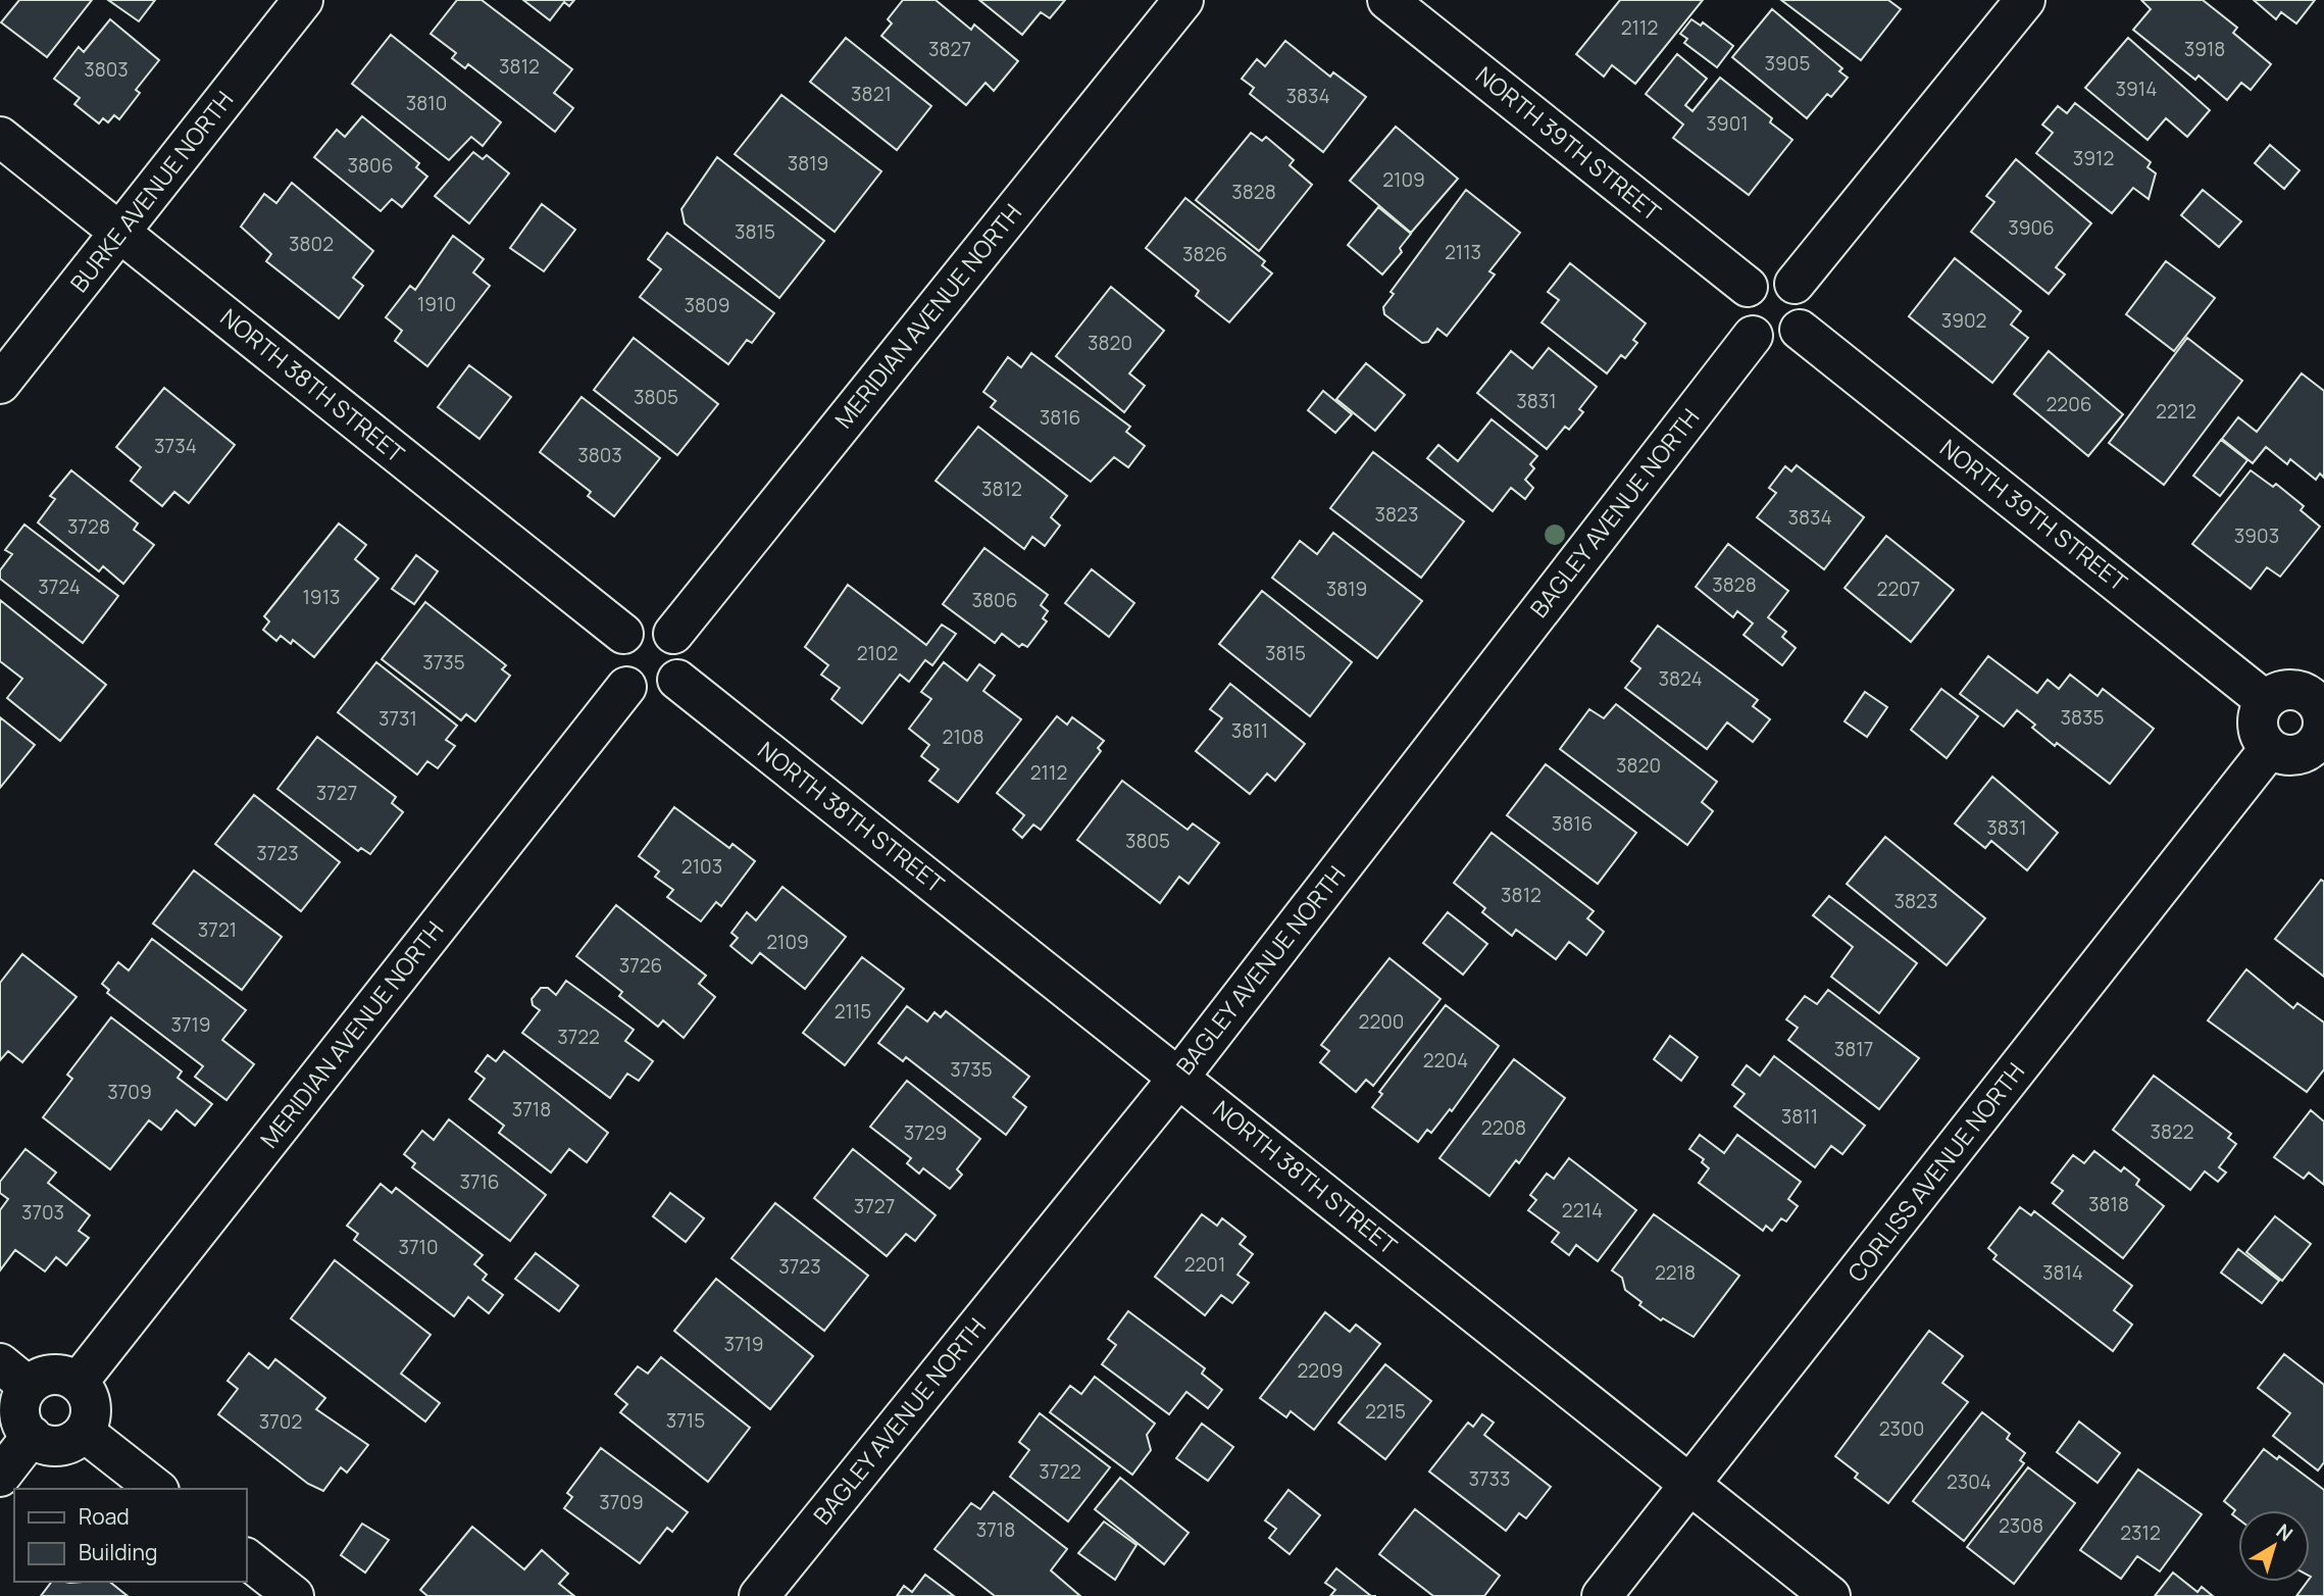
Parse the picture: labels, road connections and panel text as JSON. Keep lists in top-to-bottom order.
{
  "streets": {
    "street": [
      "NORTH 39TH STREET",
      "BURKE AVENUE NORTH",
      "MERIDIAN AVENUE NORTH",
      "NORTH 38TH STREET",
      "BAGLEY AVENUE NORTH",
      "CORLISS AVENUE NORTH"
    ]
  },
  "crossings": [
    ["NORTH 39TH STREET", "BAGLEY AVENUE NORTH"],
    ["NORTH 39TH STREET", "CORLISS AVENUE NORTH"],
    ["BURKE AVENUE NORTH", "NORTH 38TH STREET"],
    ["MERIDIAN AVENUE NORTH", "NORTH 38TH STREET"],
    ["NORTH 38TH STREET", "BAGLEY AVENUE NORTH"],
    ["NORTH 38TH STREET", "CORLISS AVENUE NORTH"]
  ],
  "house_numbers": [
    "2112",
    "3827",
    "3918",
    "3905",
    "3812",
    "3803",
    "3914",
    "3821",
    "3834",
    "3810",
    "3901",
    "3912",
    "3819",
    "3806",
    "2109",
    "3828",
    "3906",
    "3815",
    "3802",
    "2113",
    "3826",
    "1910",
    "3809",
    "3902",
    "3820",
    "3805",
    "3831",
    "2206",
    "2212",
    "3816",
    "3734",
    "3803",
    "3812",
    "3823",
    "3834",
    "3728",
    "3903",
    "3828",
    "3724",
    "3819",
    "2207",
    "1913",
    "3806",
    "2102",
    "3815",
    "3735",
    "3824",
    "3835",
    "3731",
    "3811",
    "2108",
    "3820",
    "2112",
    "3727",
    "3816",
    "3831",
    "3805",
    "3723",
    "2103",
    "3812",
    "3823",
    "3721",
    "2109",
    "3726",
    "2115",
    "2200",
    "3719",
    "3722",
    "3817",
    "2204",
    "3735",
    "3709",
    "3718",
    "3811",
    "2208",
    "3822",
    "3729",
    "3716",
    "3818",
    "3727",
    "2214",
    "3703",
    "3710",
    "2201",
    "3723",
    "2218",
    "3814",
    "3719",
    "2209",
    "2215",
    "3715",
    "3702",
    "2300",
    "3722",
    "3733",
    "2304",
    "3709",
    "2308",
    "3718",
    "2312"
  ],
  "legend": ["Road", "Building"],
  "north": "top right"
}
